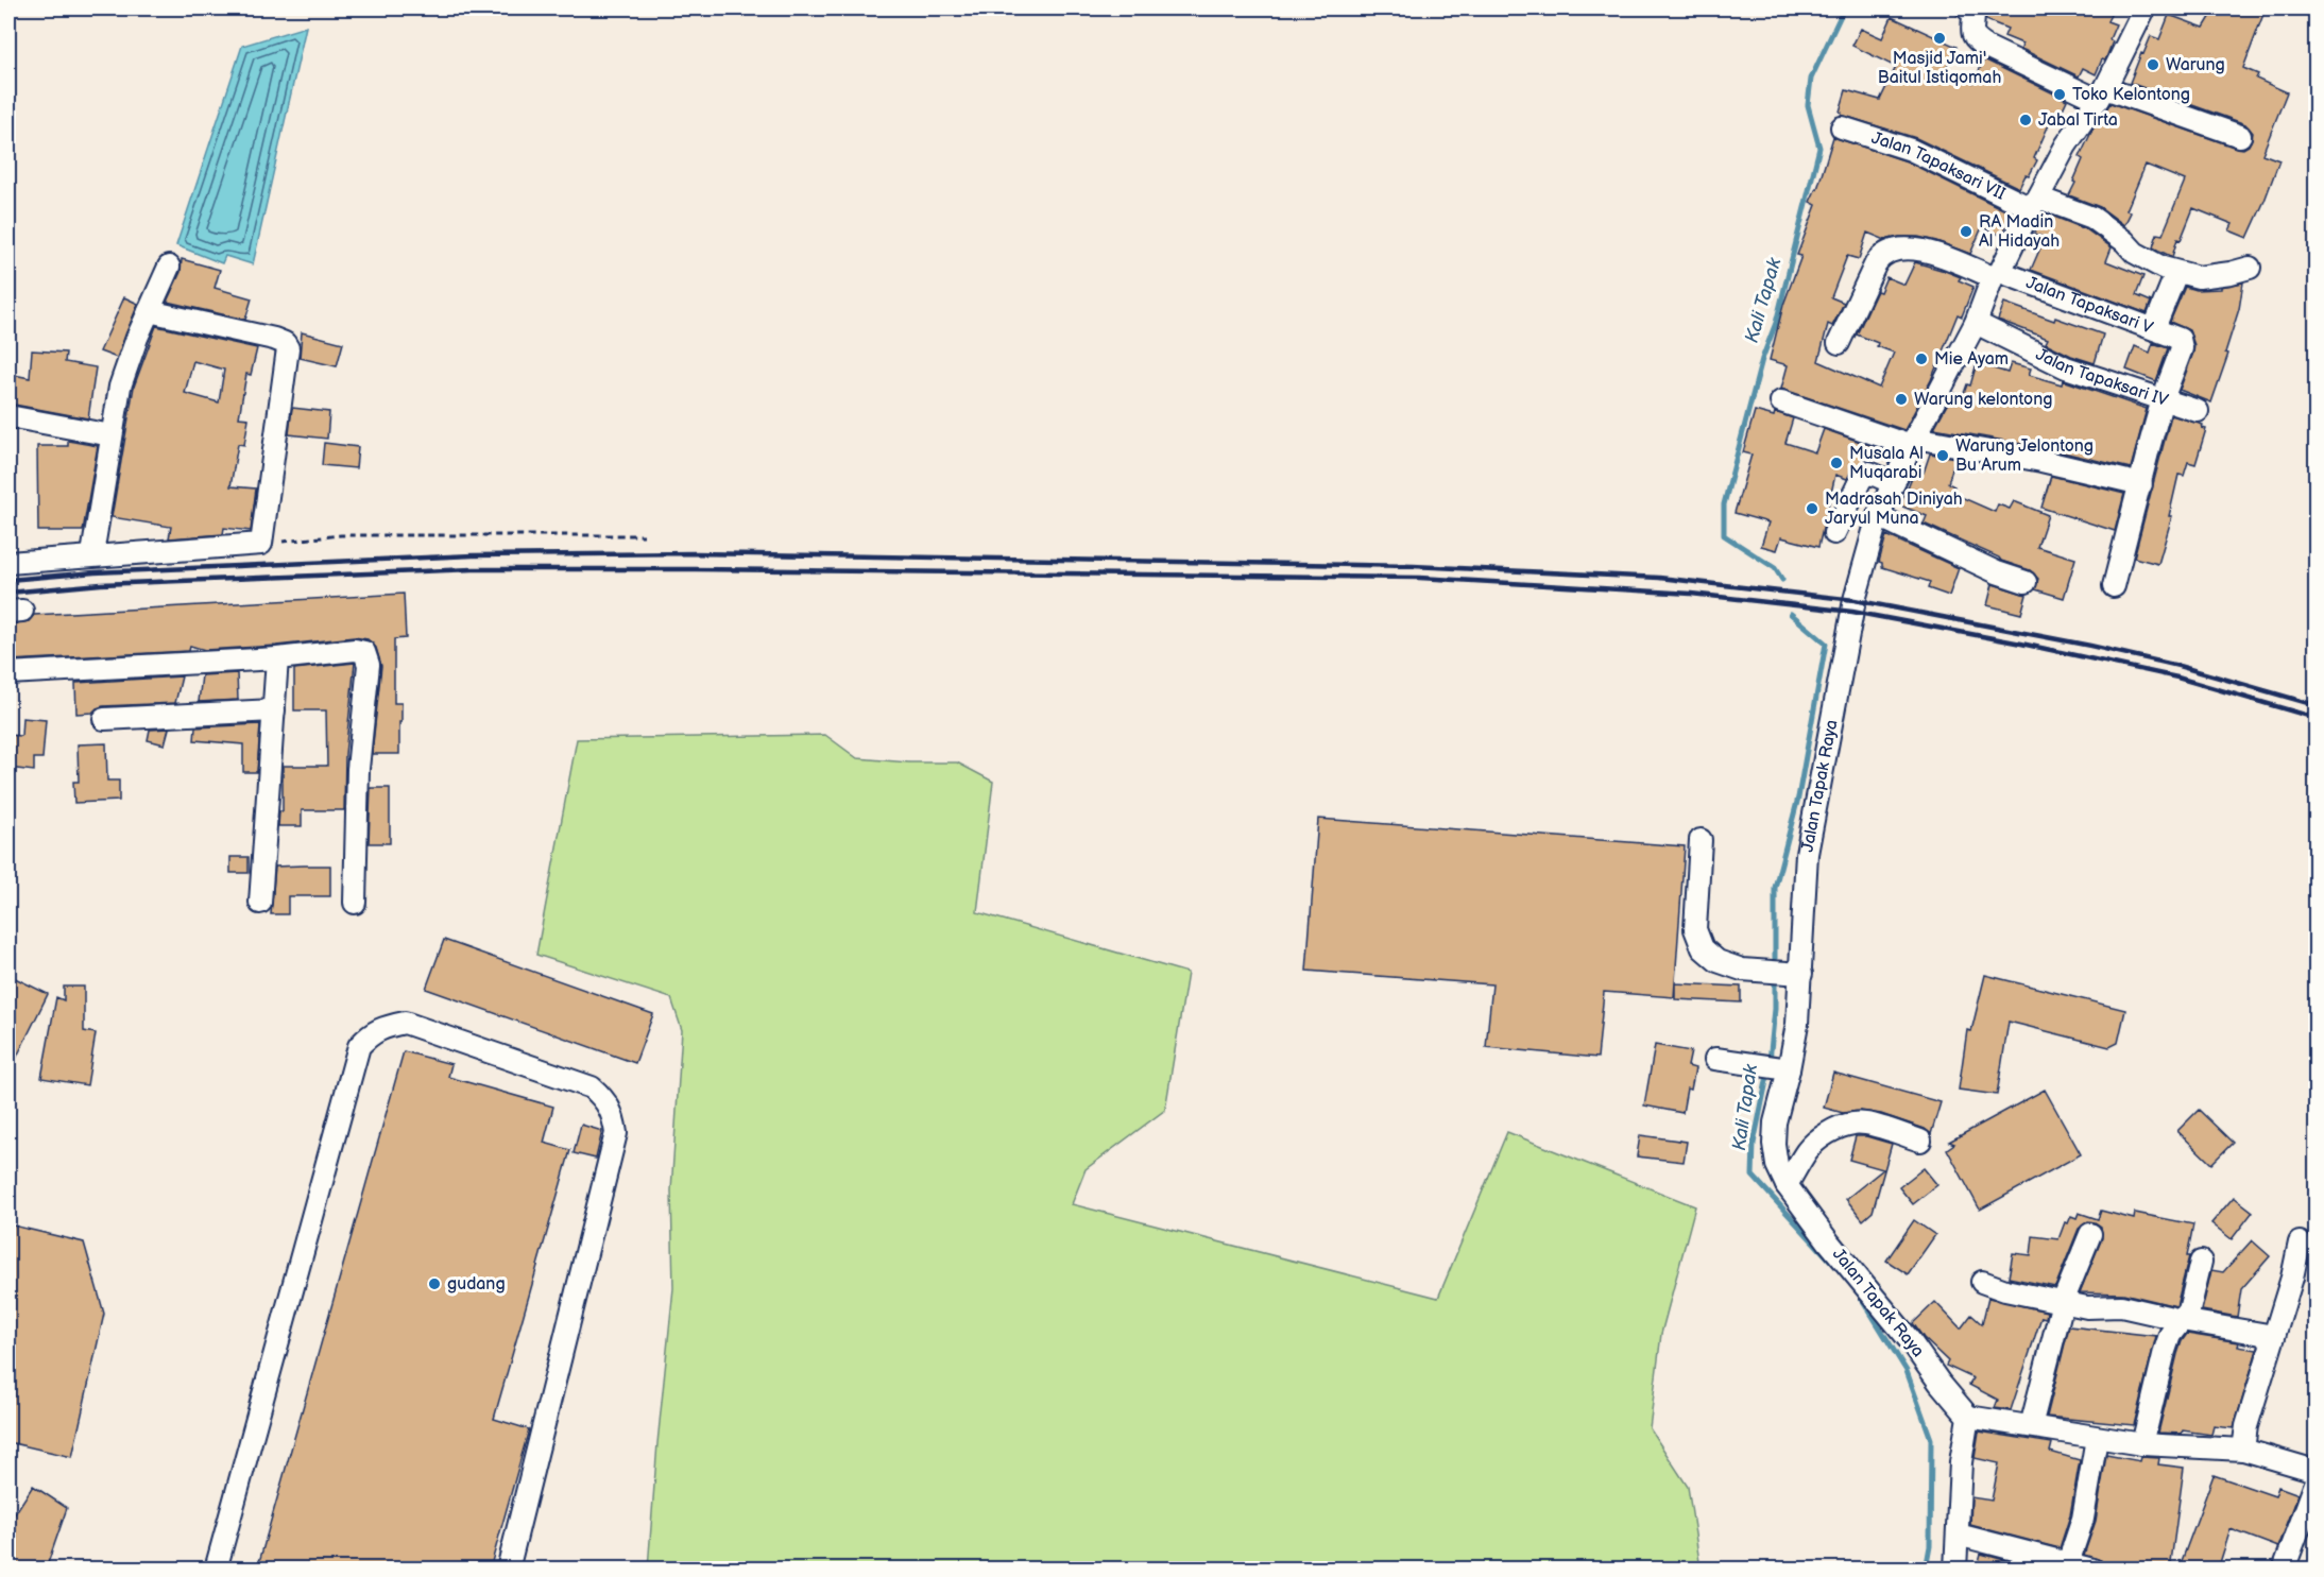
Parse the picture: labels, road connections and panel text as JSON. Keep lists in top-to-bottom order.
{
  "streets": {
    "street": [
      "Jalan Tapaksari VII",
      "Jalan Tapaksari V",
      "Jalan Tapaksari IV",
      "Jalan Tapak Raya"
    ]
  },
  "crossings": [
    ["Jalan Tapaksari VII", "Jalan Tapak Raya"],
    ["Jalan Tapaksari V", "Jalan Tapaksari IV"],
    ["Jalan Tapaksari V", "Jalan Tapak Raya"],
    ["Jalan Tapaksari IV", "Jalan Tapak Raya"]
  ],
  "water": ["Kali Tapak"],
  "places": [
    "Masjid Jami' Baitul Istiqomah",
    "Warung",
    "Toko Kelontong",
    "Jabal Tirta",
    "RA Madin Al Hidayah",
    "Mie Ayam",
    "Warung kelontong",
    "Warung Jelontong Bu Arum",
    "Musala Al Muqarabi",
    "Madrasah Diniyah Jaryul Muna",
    "gudang"
  ]
}
